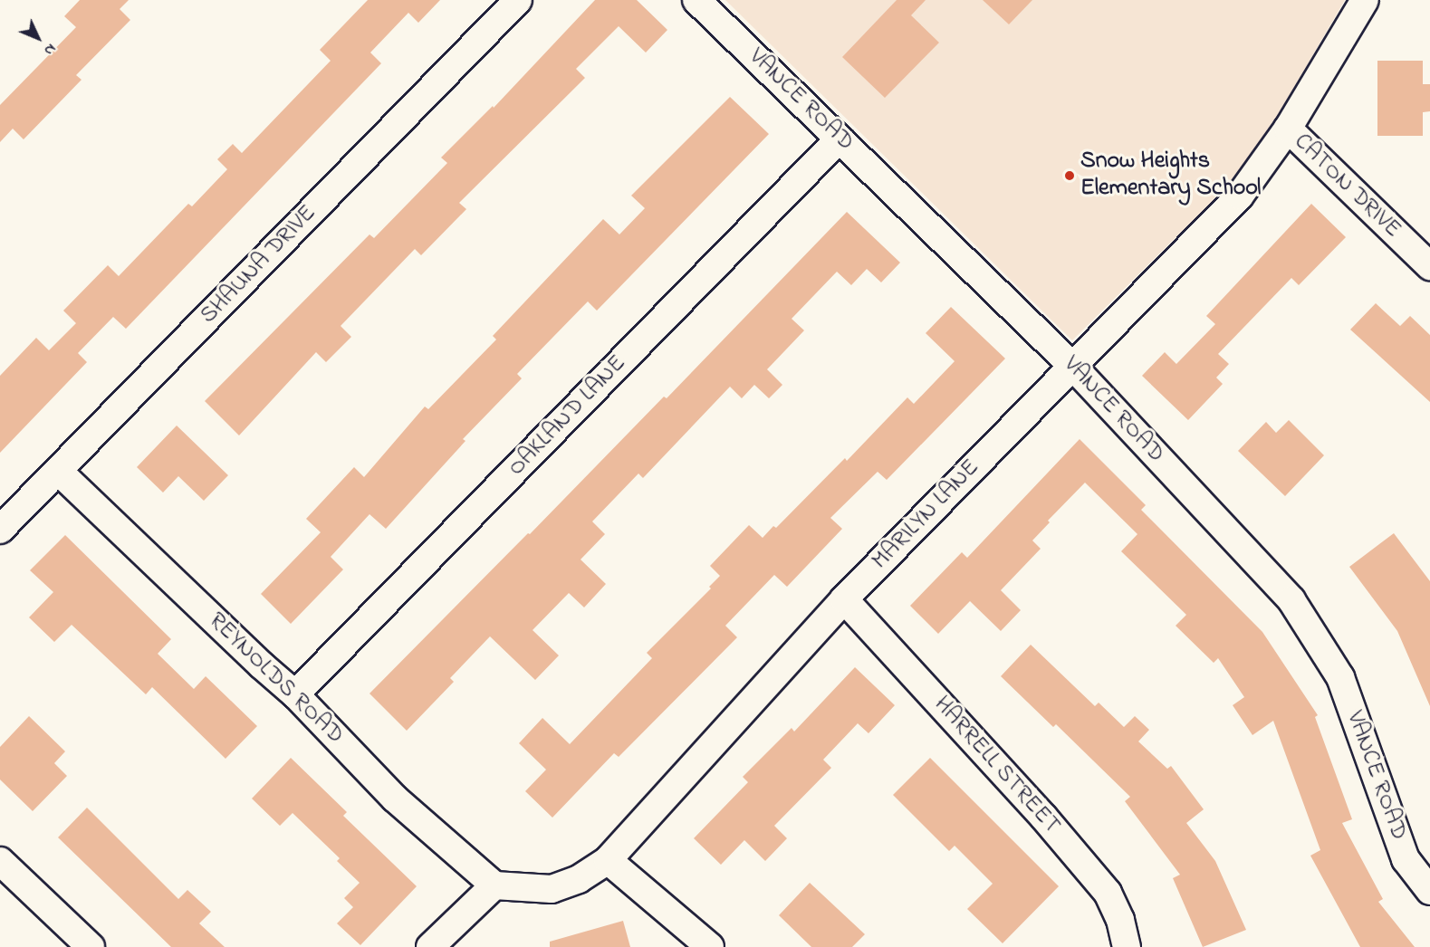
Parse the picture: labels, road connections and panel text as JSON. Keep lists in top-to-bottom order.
{
  "streets": {
    "street": [
      "VANCE ROAD",
      "CATON DRIVE",
      "SHAUNA DRIVE",
      "OAKLAND LANE",
      "MARILYN LANE",
      "REYNOLDS ROAD",
      "HARRELL STREET"
    ]
  },
  "crossings": [
    ["VANCE ROAD", "OAKLAND LANE"],
    ["VANCE ROAD", "MARILYN LANE"],
    ["CATON DRIVE", "MARILYN LANE"],
    ["SHAUNA DRIVE", "REYNOLDS ROAD"],
    ["OAKLAND LANE", "REYNOLDS ROAD"],
    ["MARILYN LANE", "REYNOLDS ROAD"],
    ["MARILYN LANE", "HARRELL STREET"]
  ],
  "places": ["Snow Heights Elementary School"],
  "north": "bottom right"
}
